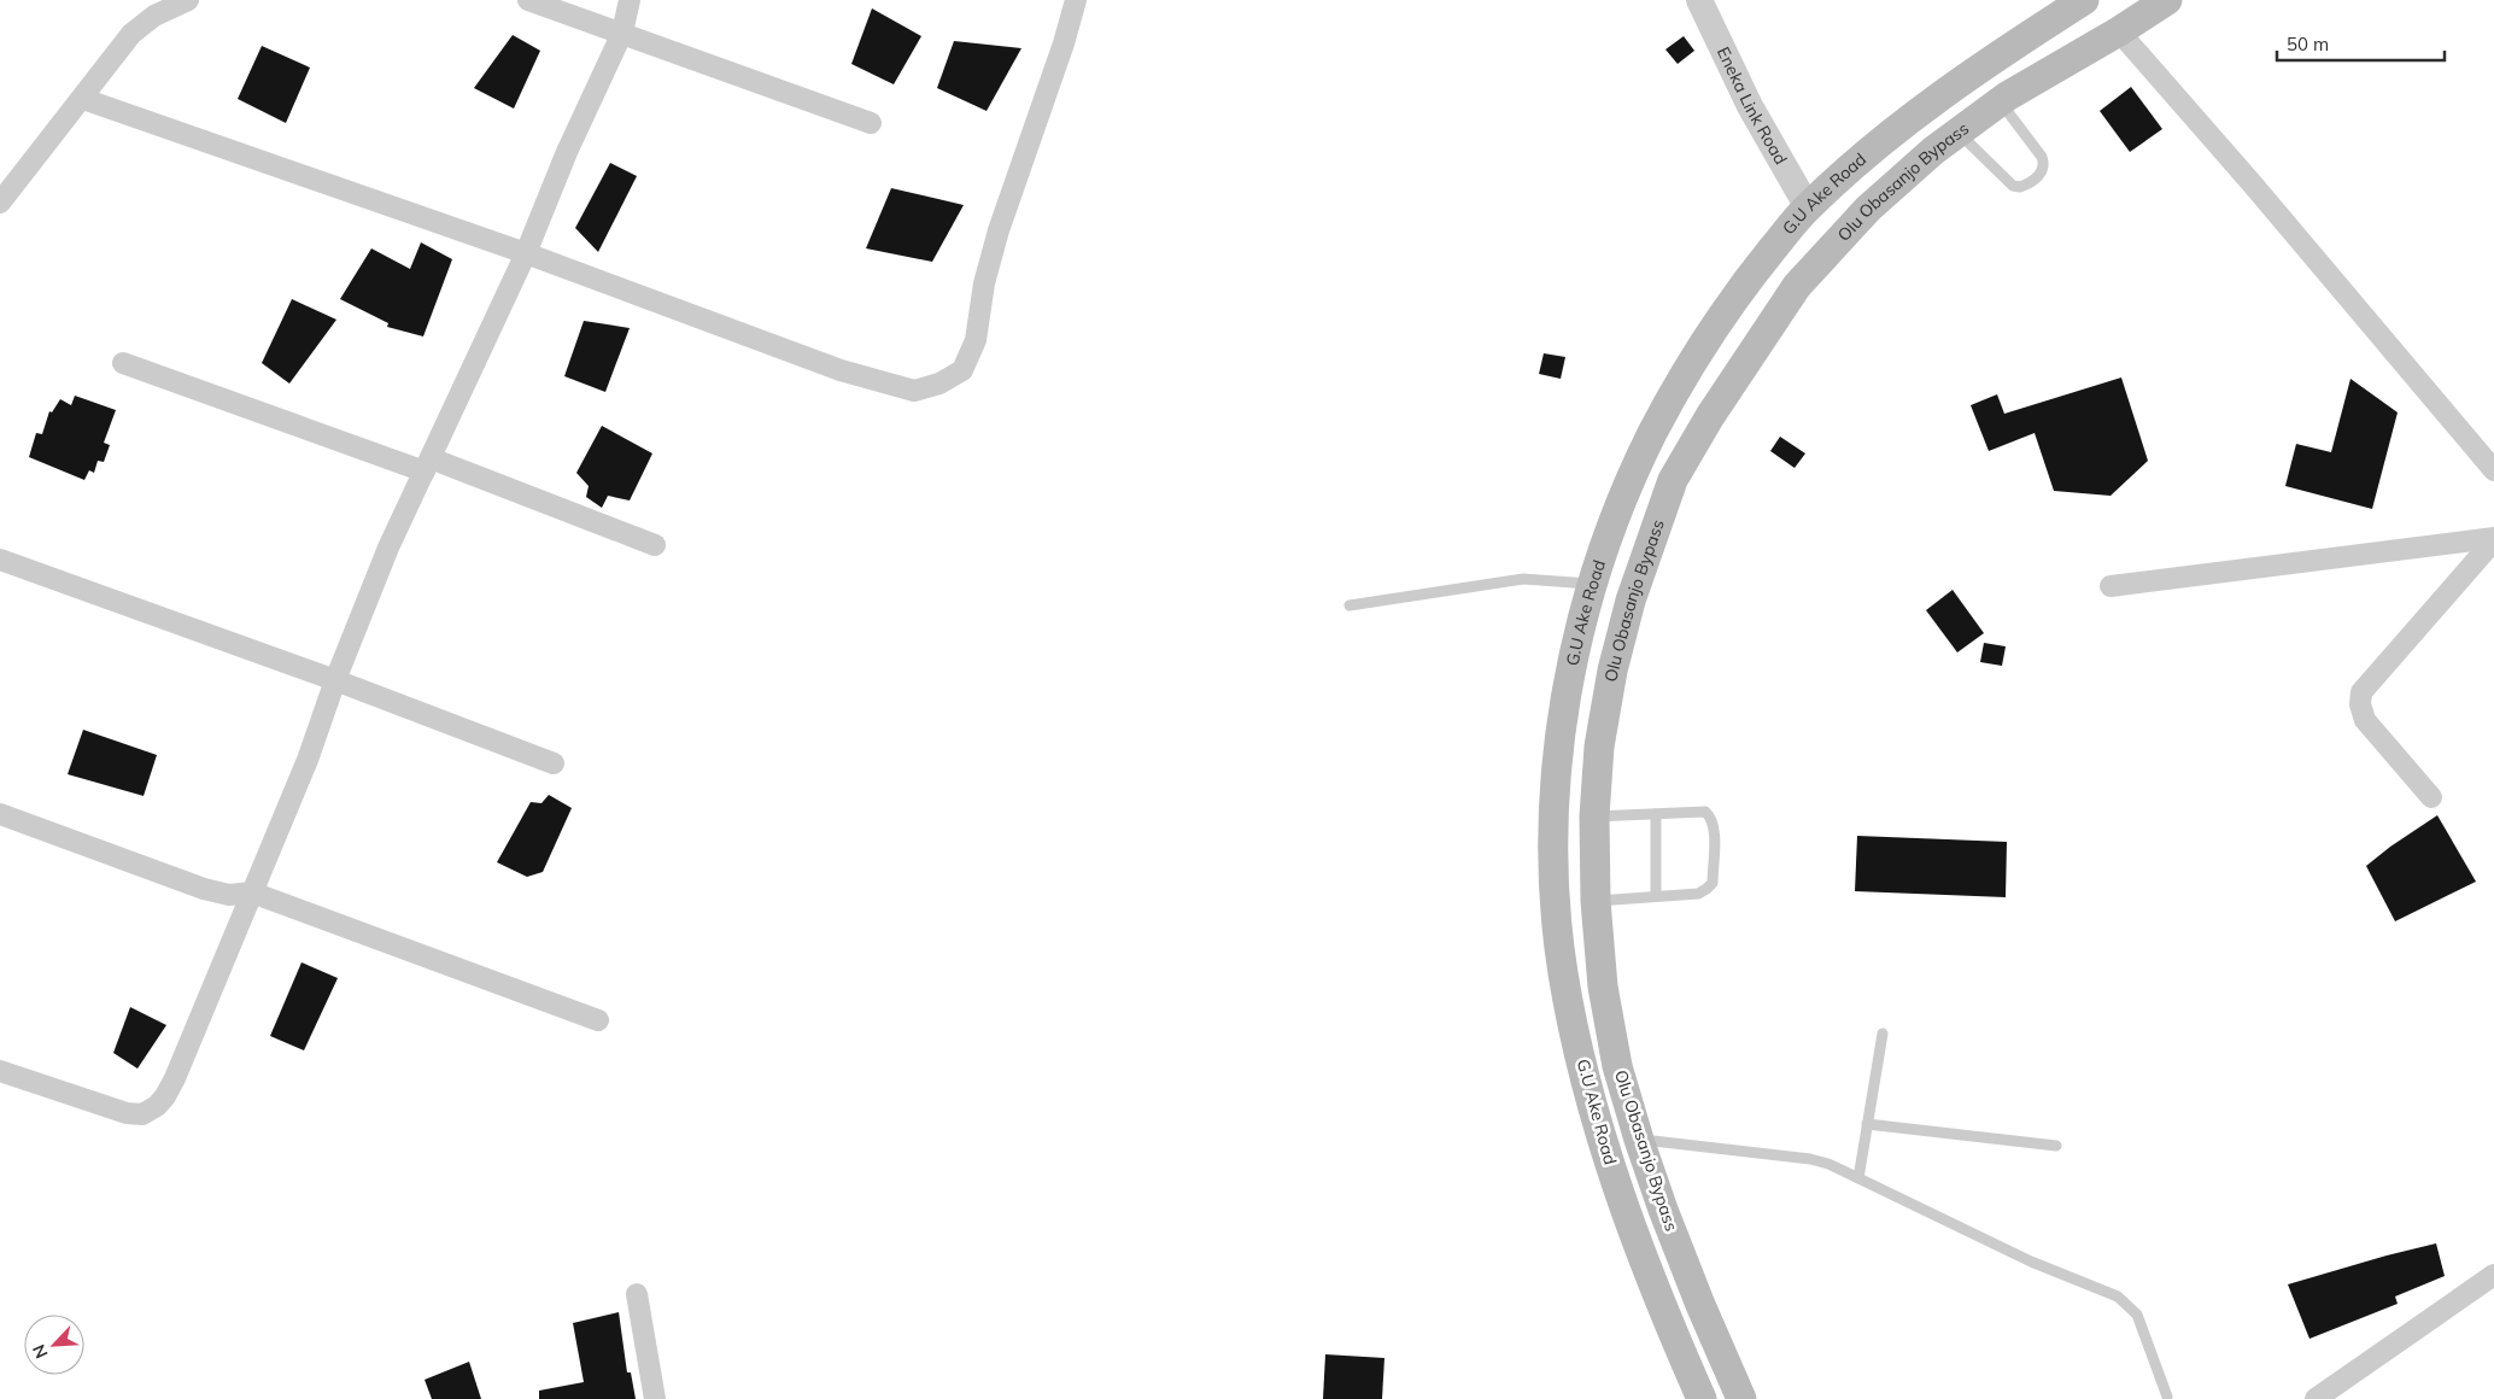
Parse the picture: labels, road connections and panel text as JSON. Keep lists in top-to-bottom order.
{
  "streets": {
    "main road": ["Olu Obasanjo Bypass", "G.U Ake Road"],
    "street": ["Eneka Link Road"]
  },
  "crossings": [
    ["Eneka Link Road", "G.U Ake Road"]
  ],
  "scale_bar": "50 m",
  "north": "bottom left"
}
